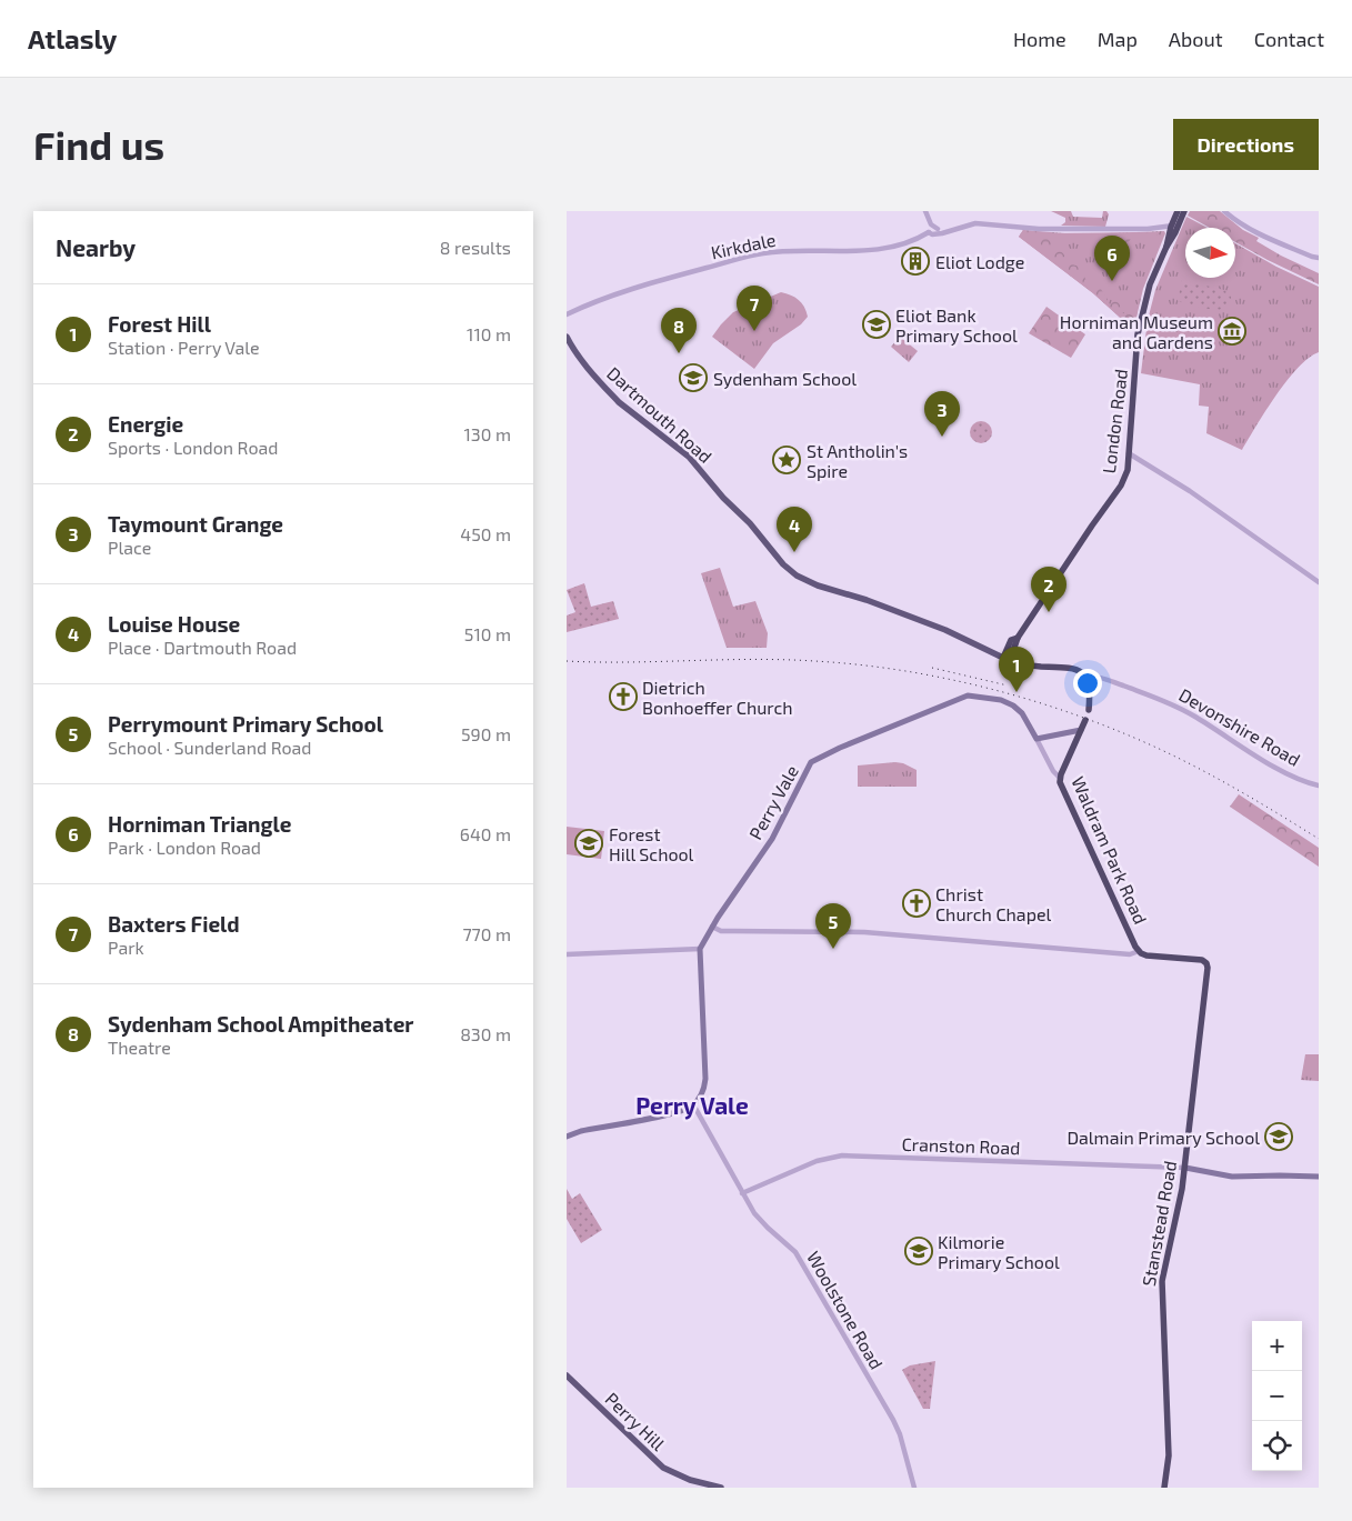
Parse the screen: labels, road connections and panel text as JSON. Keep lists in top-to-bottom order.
{
  "streets": {
    "highway": [
      "London Road",
      "Devonshire Road",
      "Waldram Park Road",
      "Stanstead Road"
    ],
    "main road": ["Dartmouth Road", "Perry Vale", "Perry Hill"],
    "street": ["Kirkdale", "Cranston Road", "Woolstone Road"]
  },
  "crossings": [
    ["Dartmouth Road", "London Road"],
    ["Dartmouth Road", "Devonshire Road"],
    ["London Road", "Devonshire Road"],
    ["Perry Vale", "Waldram Park Road"],
    ["Waldram Park Road", "Stanstead Road"],
    ["Cranston Road", "Stanstead Road"],
    ["Cranston Road", "Woolstone Road"]
  ],
  "districts": ["Perry Vale"],
  "places": {
    "building": ["Eliot Lodge"],
    "school or university": [
      "Eliot Bank Primary School",
      "Sydenham School",
      "Forest Hill School",
      "Dalmain Primary School",
      "Kilmorie Primary School"
    ],
    "museum": ["Horniman Museum and Gardens"],
    "place": ["St Antholin's Spire"],
    "church": ["Dietrich Bonhoeffer Church", "Christ Church Chapel"]
  },
  "north": "right",
  "page": {
    "header": "Atlasly",
    "nav": [
      "Home",
      "Map",
      "About",
      "Contact"
    ],
    "buttons": "Directions",
    "title": "Find us",
    "heading": ["Nearby", "8 results"],
    "pins": [
      "6",
      "7",
      "8",
      "3",
      "4",
      "2",
      "1",
      "5"
    ],
    "list": [
      {
        "mark": "1",
        "name": "Forest Hill",
        "note": "Station · Perry Vale",
        "value": "110 m"
      },
      {
        "mark": "2",
        "name": "Energie",
        "note": "Sports · London Road",
        "value": "130 m"
      },
      {
        "mark": "3",
        "name": "Taymount Grange",
        "note": "Place",
        "value": "450 m"
      },
      {
        "mark": "4",
        "name": "Louise House",
        "note": "Place · Dartmouth Road",
        "value": "510 m"
      },
      {
        "mark": "5",
        "name": "Perrymount Primary School",
        "note": "School · Sunderland Road",
        "value": "590 m"
      },
      {
        "mark": "6",
        "name": "Horniman Triangle",
        "note": "Park · London Road",
        "value": "640 m"
      },
      {
        "mark": "7",
        "name": "Baxters Field",
        "note": "Park",
        "value": "770 m"
      },
      {
        "mark": "8",
        "name": "Sydenham School Ampitheater",
        "note": "Theatre",
        "value": "830 m"
      }
    ],
    "map_buttons": ["+", "−"]
  }
}
